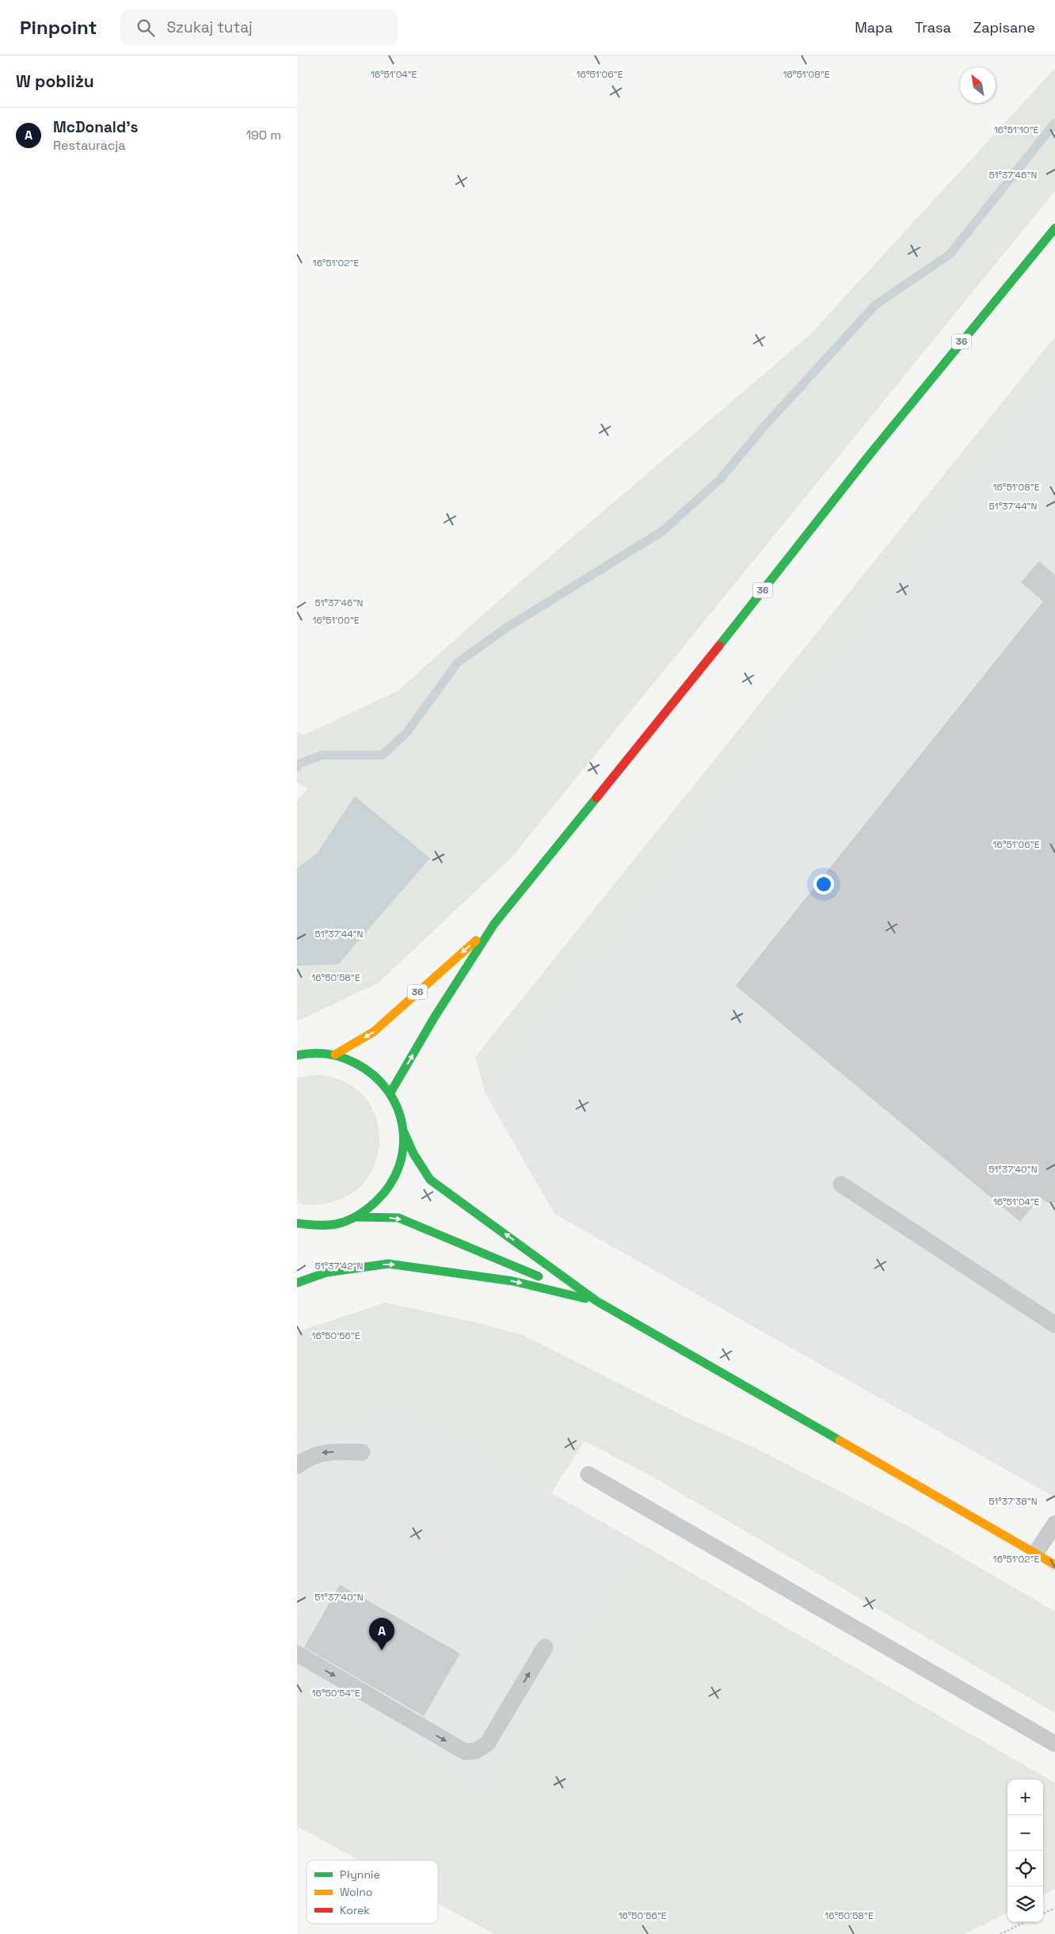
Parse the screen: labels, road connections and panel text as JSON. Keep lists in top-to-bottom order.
{
  "streets": {
    "main road": ["36"]
  },
  "legend": ["Płynnie", "Wolno", "Korek"],
  "north": "top left",
  "page": {
    "header": "Pinpoint",
    "search": "Szukaj tutaj",
    "nav": ["Mapa", "Trasa", "Zapisane"],
    "heading": "W pobliżu",
    "list": [
      {
        "mark": "A",
        "name": "McDonald's",
        "note": "Restauracja",
        "value": "190 m"
      }
    ],
    "pins": "A",
    "map_buttons": ["+", "−"]
  },
  "coordinates": [
    "16°51'04\"E",
    "16°51'06\"E",
    "16°51'08\"E",
    "16°51'10\"E",
    "51°37'46\"N",
    "16°51'02\"E",
    "51°37'44\"N",
    "16°51'00\"E",
    "16°50'58\"E",
    "51°37'40\"N",
    "51°37'42\"N",
    "16°50'56\"E",
    "51°37'38\"N",
    "16°50'54\"E"
  ]
}
